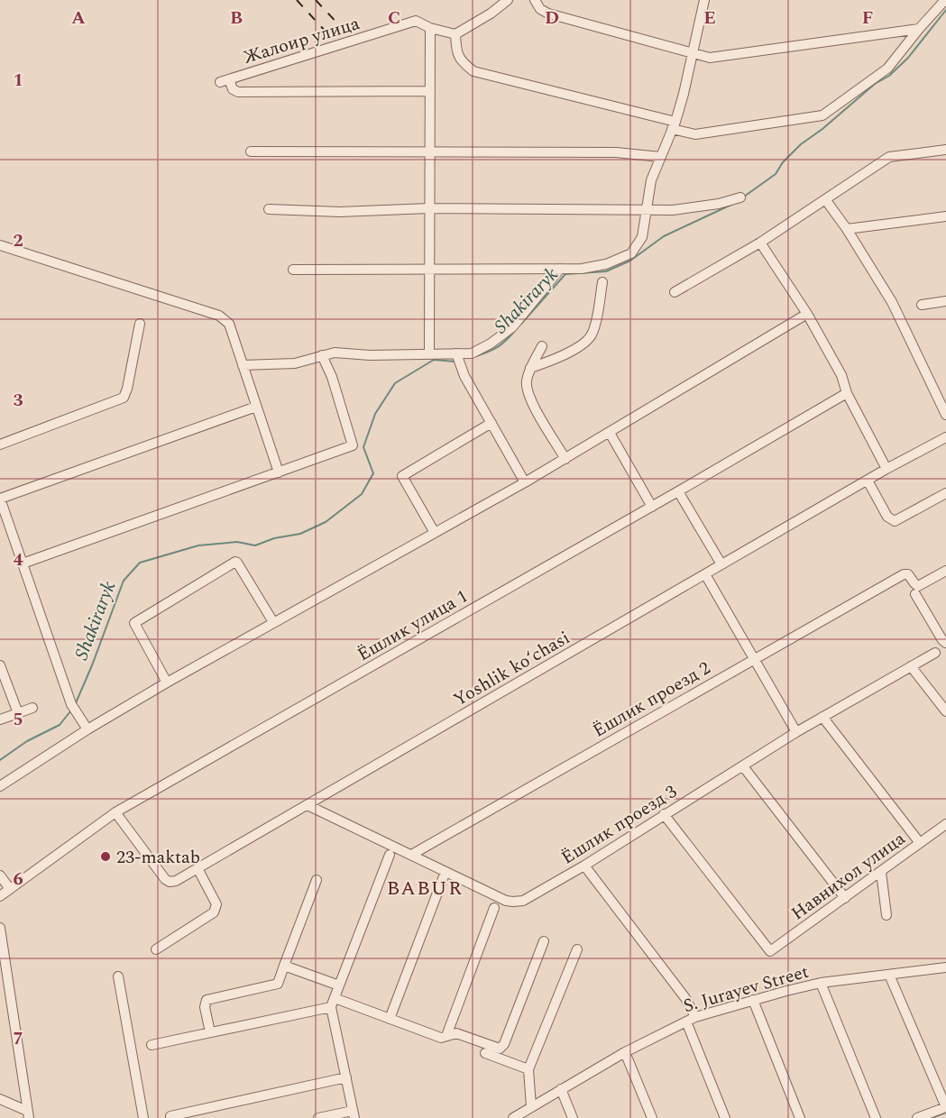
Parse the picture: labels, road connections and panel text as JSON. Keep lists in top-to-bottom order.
{
  "streets": {
    "street": [
      "Жалоир улица",
      "Ёшлик улица 1",
      "Yoshlik koʻchasi",
      "Ёшлик проезд 2",
      "Ёшлик проезд 3",
      "Навнихол улица",
      "S. Jurayev Street"
    ]
  },
  "crossings": [
    ["Ёшлик улица 1", "Yoshlik koʻchasi"],
    ["Yoshlik koʻchasi", "Ёшлик проезд 3"],
    ["Ёшлик проезд 2", "Ёшлик проезд 3"],
    ["Ёшлик проезд 3", "Навнихол улица"]
  ],
  "districts": ["BABUR"],
  "water": ["Shakiraryk"],
  "places": ["23-maktab"],
  "grid": {
    "columns": [
      "A",
      "B",
      "C",
      "D",
      "E",
      "F"
    ],
    "rows": [
      "1",
      "2",
      "3",
      "4",
      "5",
      "6",
      "7"
    ]
  }
}
